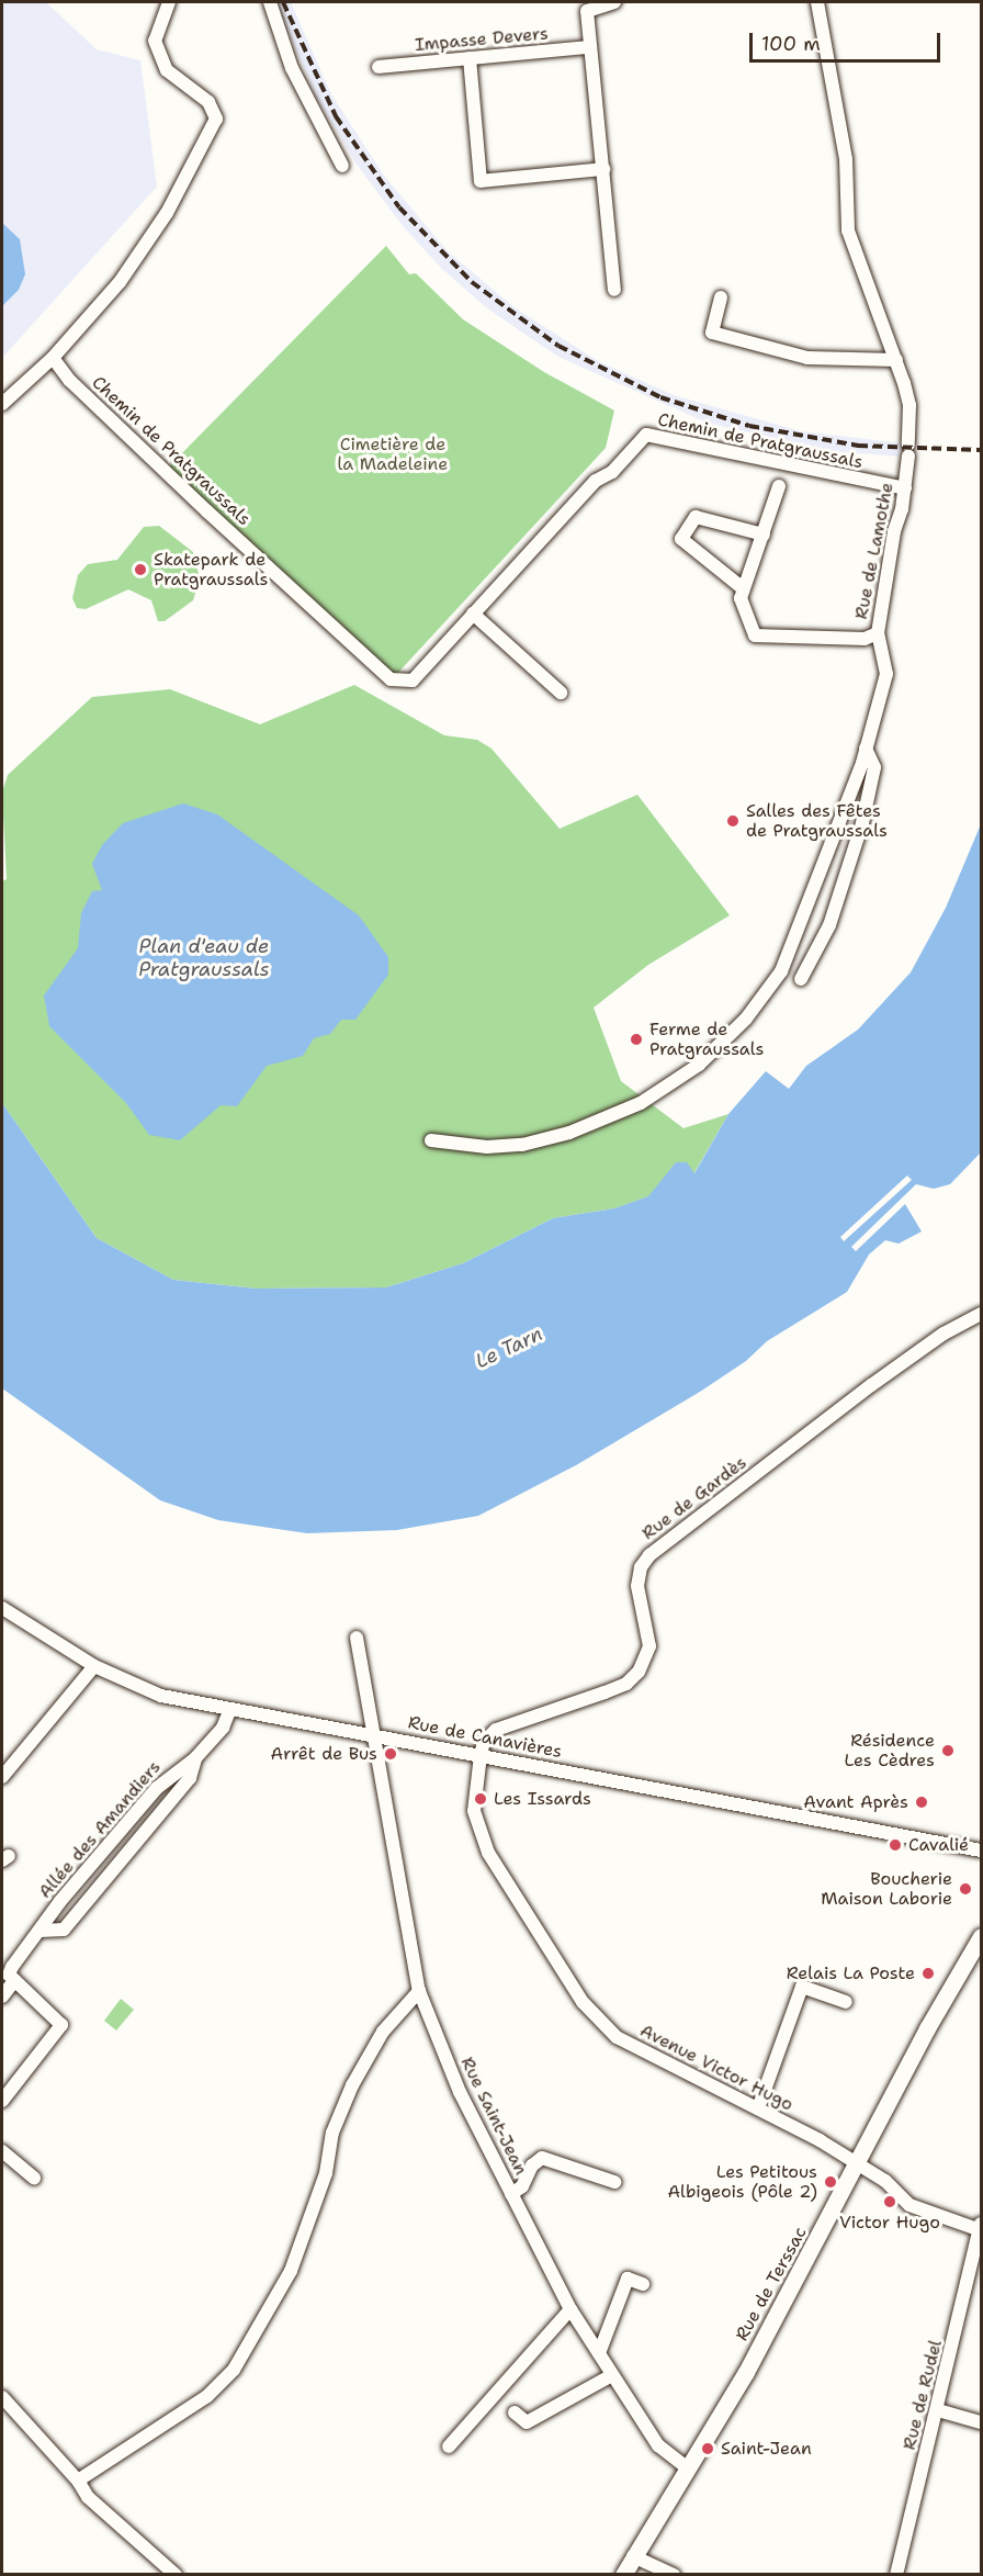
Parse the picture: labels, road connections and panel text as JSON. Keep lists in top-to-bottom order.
{
  "streets": {
    "street": [
      "Impasse Devers",
      "Chemin de Pratgraussals",
      "Rue de Lamothe",
      "Rue de Gardès",
      "Rue de Canavières",
      "Allée des Amandiers",
      "Avenue Victor Hugo",
      "Rue Saint-Jean",
      "Rue de Terssac",
      "Rue de Rudel"
    ]
  },
  "crossings": [
    ["Chemin de Pratgraussals", "Rue de Lamothe"],
    ["Rue de Gardès", "Rue de Canavières"],
    ["Rue de Gardès", "Avenue Victor Hugo"],
    ["Rue de Canavières", "Allée des Amandiers"],
    ["Rue de Canavières", "Avenue Victor Hugo"],
    ["Rue de Canavières", "Rue Saint-Jean"],
    ["Avenue Victor Hugo", "Rue de Terssac"],
    ["Avenue Victor Hugo", "Rue de Rudel"],
    ["Rue Saint-Jean", "Rue de Terssac"]
  ],
  "water": ["Plan d'eau de Pratgraussals", "Le Tarn"],
  "parks": ["Cimetière de la Madeleine"],
  "places": [
    "Skatepark de Pratgraussals",
    "Salles des Fêtes de Pratgraussals",
    "Ferme de Pratgraussals",
    "Résidence Les Cèdres",
    "Arrêt de Bus",
    "Les Issards",
    "Avant Après",
    "Cavalié",
    "Boucherie Maison Laborie",
    "Relais La Poste",
    "Les Petitous Albigeois (Pôle 2)",
    "Victor Hugo",
    "Saint-Jean"
  ],
  "scale_bar": "100 m"
}
